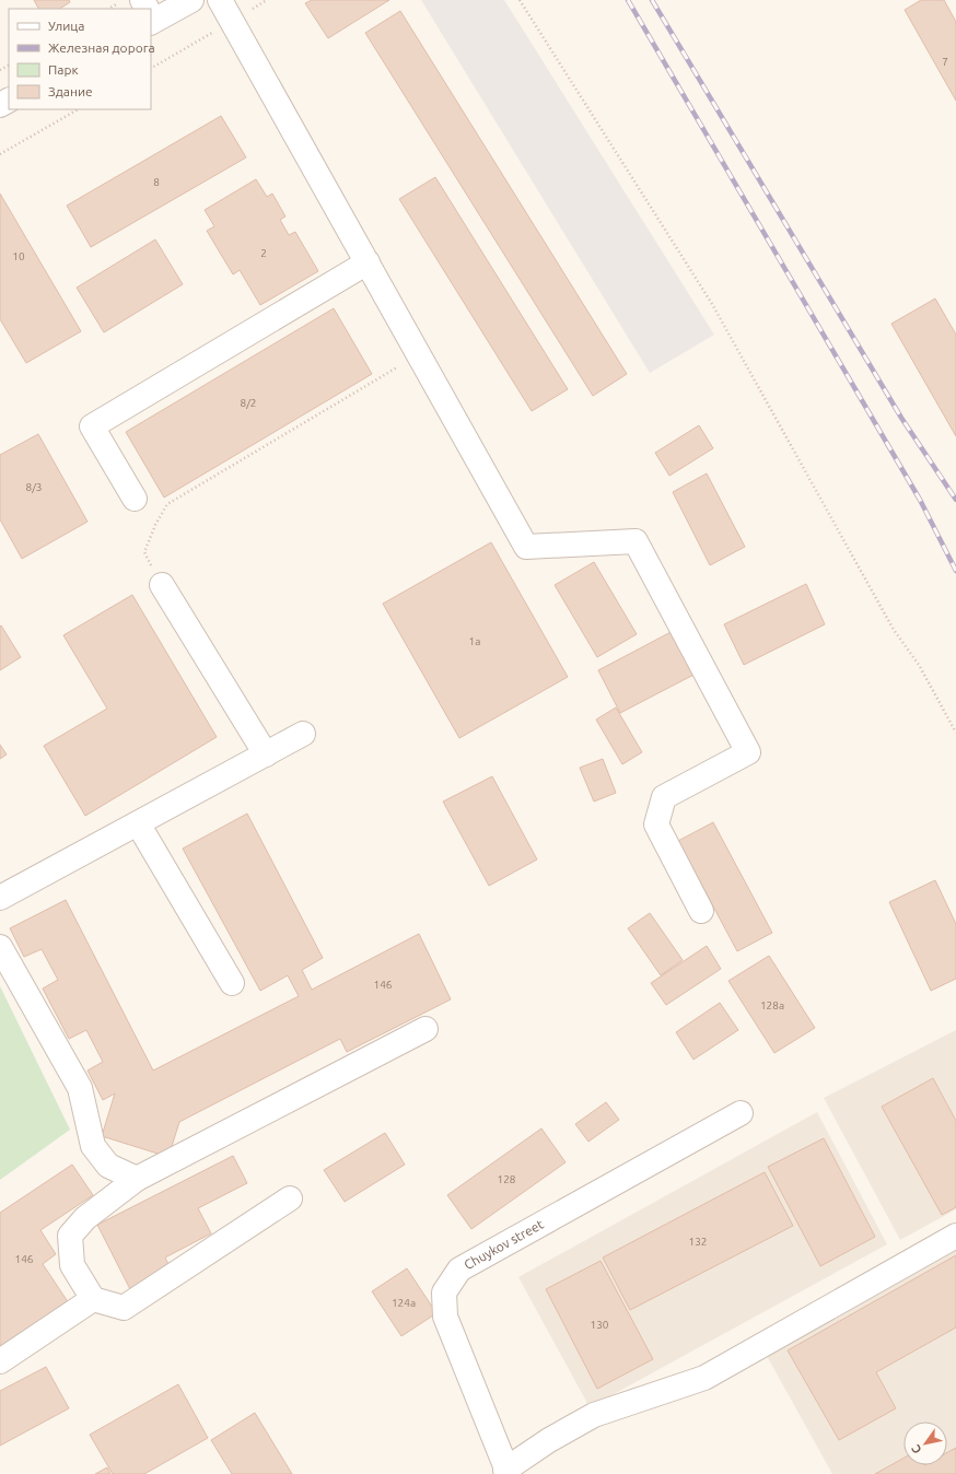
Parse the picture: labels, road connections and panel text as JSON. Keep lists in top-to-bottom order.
{
  "streets": {
    "street": ["Chuykov street"]
  },
  "house_numbers": [
    "7",
    "8",
    "2",
    "10",
    "8/2",
    "8/3",
    "1a",
    "146",
    "128a",
    "128",
    "132",
    "146",
    "124а",
    "130"
  ],
  "legend": [
    "Улица",
    "Железная дорога",
    "Парк",
    "Здание"
  ],
  "north": "bottom left"
}
